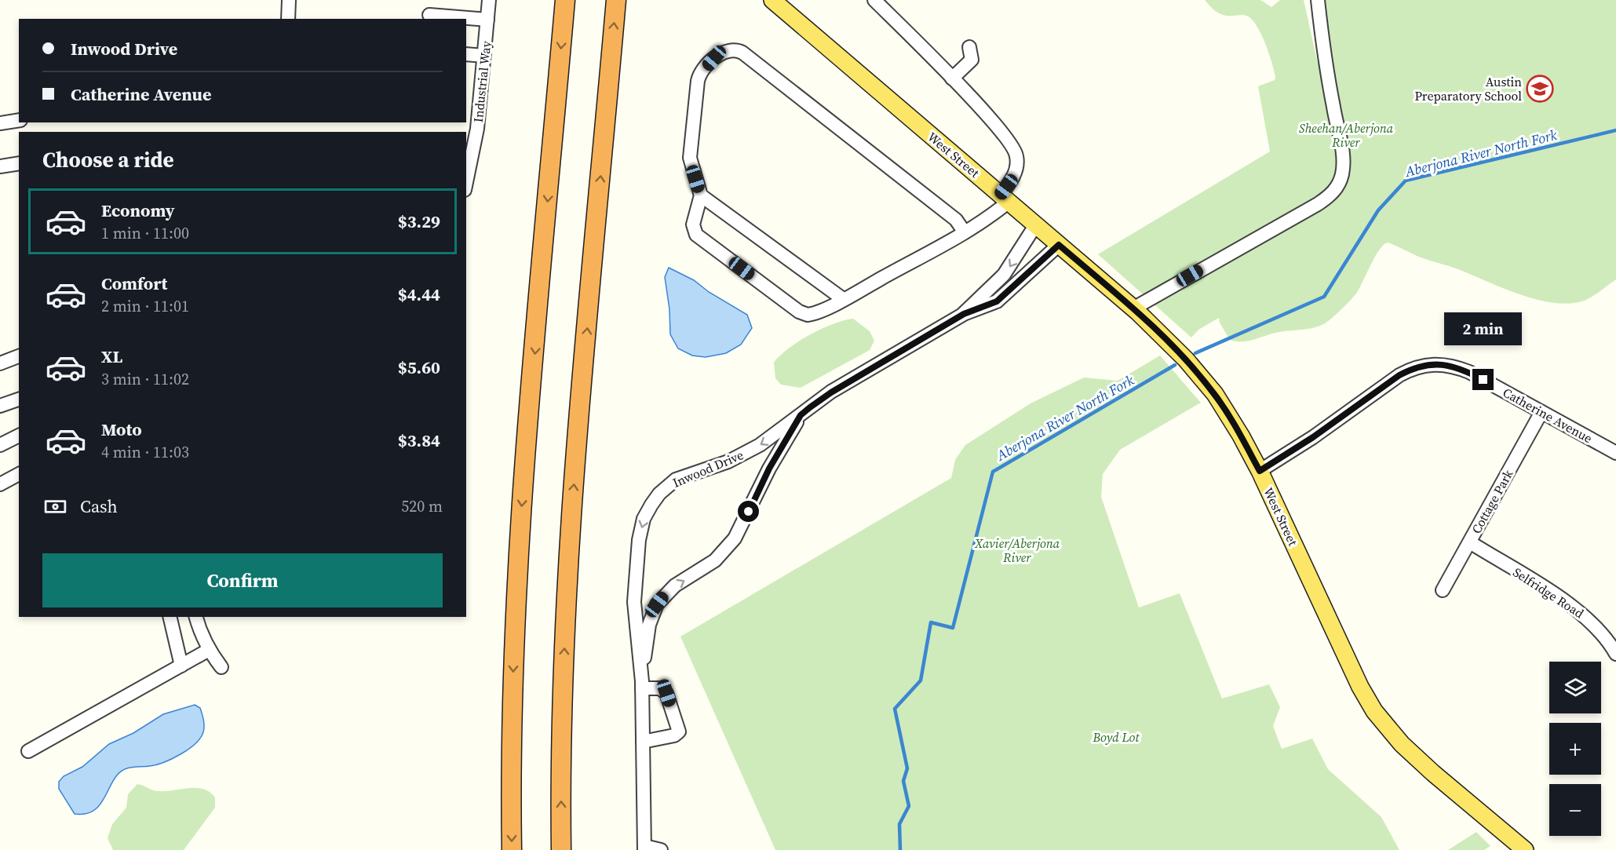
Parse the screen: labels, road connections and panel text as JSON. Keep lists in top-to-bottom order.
{
  "streets": {
    "main road": ["West Street"],
    "street": [
      "Industrial Way",
      "Catherine Avenue",
      "Inwood Drive",
      "Cottage Park",
      "Selfridge Road"
    ]
  },
  "crossings": [
    ["West Street", "Catherine Avenue"],
    ["West Street", "Inwood Drive"],
    ["Catherine Avenue", "Cottage Park"],
    ["Cottage Park", "Selfridge Road"]
  ],
  "water": ["Aberjona River North Fork"],
  "parks": ["Sheehan/Aberjona River", "Xavier/Aberjona River", "Boyd Lot"],
  "places": {
    "school or university": ["Austin Preparatory School"]
  },
  "page": {
    "banner": ["Inwood Drive", "Catherine Avenue"],
    "heading": "Choose a ride",
    "list": [
      {
        "name": "Economy",
        "note": "1 min · 11:00",
        "value": "$3.29"
      },
      {
        "name": "Comfort",
        "note": "2 min · 11:01",
        "value": "$4.44"
      },
      {
        "name": "XL",
        "note": "3 min · 11:02",
        "value": "$5.60"
      },
      {
        "name": "Moto",
        "note": "4 min · 11:03",
        "value": "$3.84"
      }
    ],
    "bubble": "2 min",
    "pay": ["Cash", "520 m"],
    "buttons": "Confirm",
    "map_buttons": ["+", "−"]
  }
}
